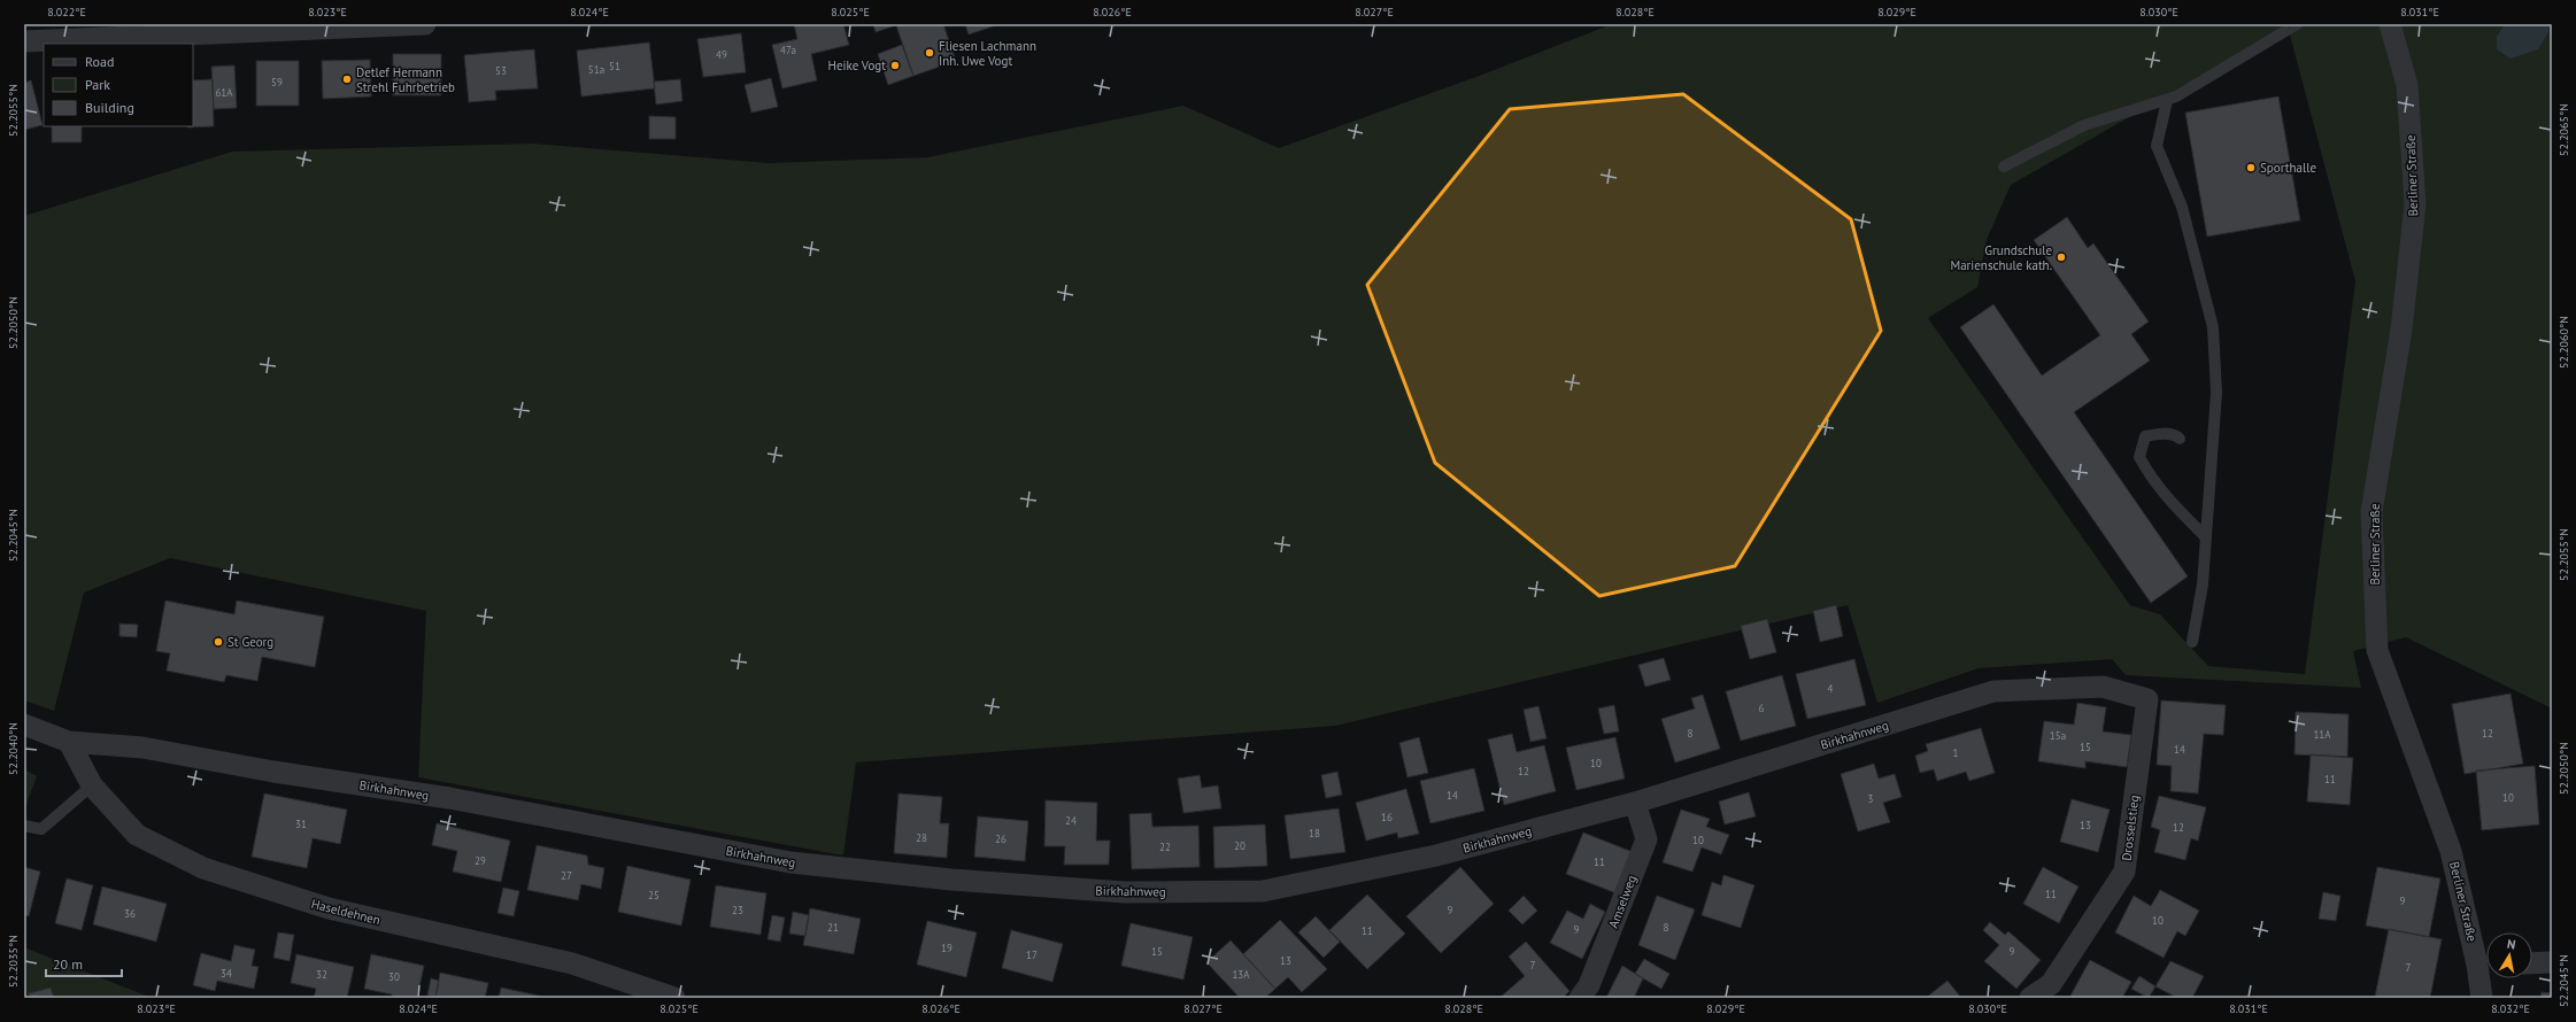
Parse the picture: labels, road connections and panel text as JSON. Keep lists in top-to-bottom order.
{
  "streets": {
    "street": [
      "Berliner Straße",
      "Birkhahnweg",
      "Drosselstieg",
      "Amselweg",
      "Haseldehnen"
    ]
  },
  "crossings": [
    ["Birkhahnweg", "Drosselstieg"],
    ["Birkhahnweg", "Amselweg"],
    ["Birkhahnweg", "Haseldehnen"]
  ],
  "places": [
    "Fliesen Lachmann Inh. Uwe Vogt",
    "Heike Vogt",
    "Detlef Hermann Strehl Fuhrbetrieb",
    "Sporthalle",
    "Grundschule Marienschule kath.",
    "St Georg"
  ],
  "house_numbers": [
    "47a",
    "49",
    "51",
    "51a",
    "53",
    "59",
    "61A",
    "4",
    "6",
    "8",
    "12",
    "11A",
    "15a",
    "15",
    "14",
    "1",
    "10",
    "12",
    "11",
    "14",
    "10",
    "3",
    "16",
    "24",
    "31",
    "13",
    "12",
    "18",
    "28",
    "26",
    "10",
    "20",
    "22",
    "29",
    "11",
    "27",
    "11",
    "25",
    "9",
    "23",
    "9",
    "36",
    "10",
    "21",
    "8",
    "9",
    "11",
    "19",
    "15",
    "9",
    "17",
    "13",
    "7",
    "7",
    "34",
    "32",
    "13A",
    "30"
  ],
  "legend": ["Road", "Park", "Building"],
  "scale_bar": "20 m",
  "north": "top",
  "coordinates": [
    "8.022°E",
    "8.023°E",
    "8.024°E",
    "8.025°E",
    "8.026°E",
    "8.027°E",
    "8.028°E",
    "8.029°E",
    "8.030°E",
    "8.031°E",
    "52.2055°N",
    "52.2065°N",
    "52.2050°N",
    "52.2060°N",
    "52.2045°N",
    "52.2040°N",
    "52.2035°N",
    "8.032°E"
  ]
}
